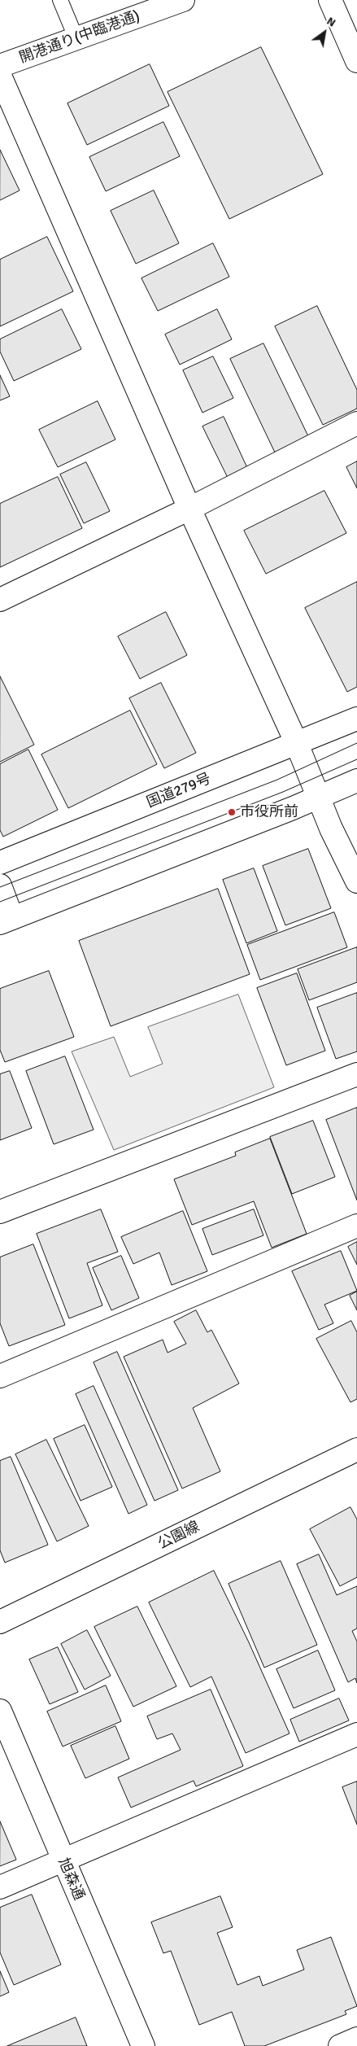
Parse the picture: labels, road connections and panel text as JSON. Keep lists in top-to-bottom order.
{
  "streets": {
    "main road": [
      "開港通り(中臨港通)",
      "国道279号",
      "公園線",
      "旭森通"
    ]
  },
  "places": ["市役所前"],
  "north": "top right"
}
